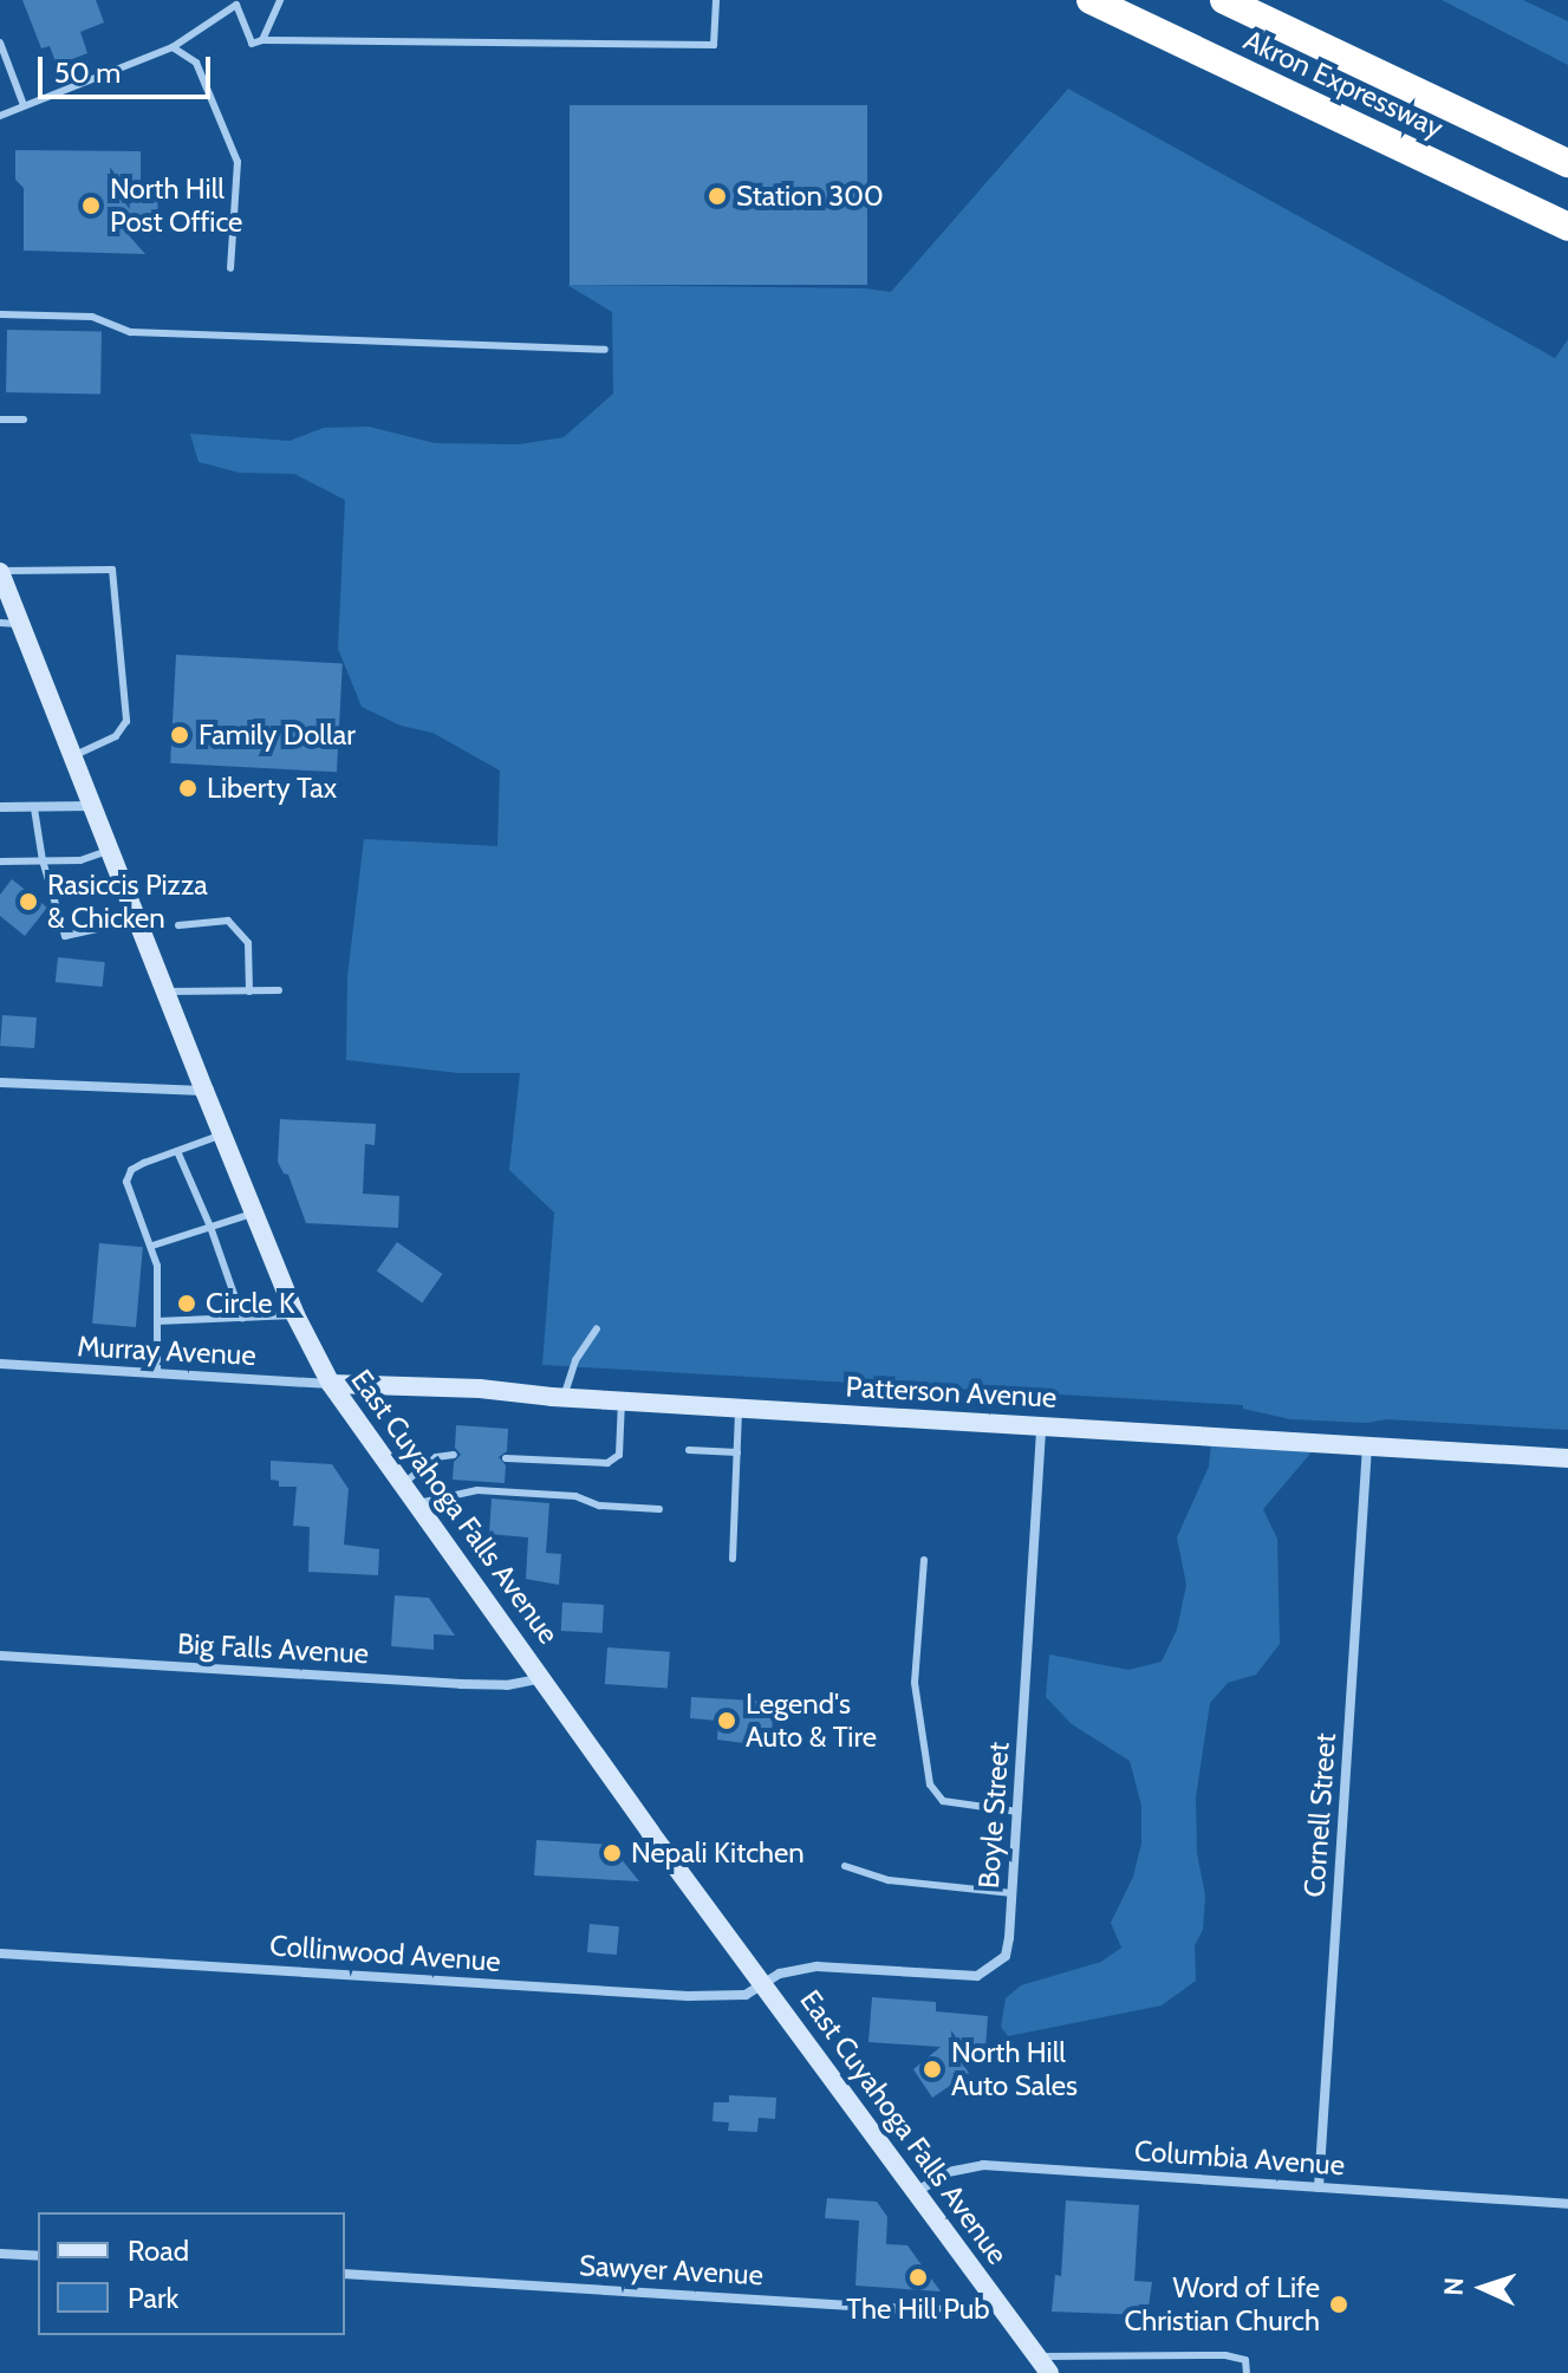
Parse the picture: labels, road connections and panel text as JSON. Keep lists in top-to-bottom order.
{
  "streets": {
    "highway": ["Akron Expressway"],
    "street": [
      "Murray Avenue",
      "Patterson Avenue",
      "East Cuyahoga Falls Avenue",
      "Big Falls Avenue",
      "Boyle Street",
      "Cornell Street",
      "Collinwood Avenue",
      "Columbia Avenue",
      "Sawyer Avenue"
    ]
  },
  "crossings": [
    ["Murray Avenue", "Patterson Avenue"],
    ["Murray Avenue", "East Cuyahoga Falls Avenue"],
    ["Patterson Avenue", "East Cuyahoga Falls Avenue"],
    ["Patterson Avenue", "Boyle Street"],
    ["Patterson Avenue", "Cornell Street"],
    ["East Cuyahoga Falls Avenue", "Big Falls Avenue"],
    ["East Cuyahoga Falls Avenue", "Boyle Street"],
    ["East Cuyahoga Falls Avenue", "Collinwood Avenue"],
    ["East Cuyahoga Falls Avenue", "Columbia Avenue"],
    ["East Cuyahoga Falls Avenue", "Sawyer Avenue"],
    ["Boyle Street", "Collinwood Avenue"],
    ["Cornell Street", "Columbia Avenue"]
  ],
  "places": [
    "Station 300",
    "North Hill Post Office",
    "Family Dollar",
    "Liberty Tax",
    "Rasiccis Pizza & Chicken",
    "Circle K",
    "Legend's Auto & Tire",
    "Nepali Kitchen",
    "North Hill Auto Sales",
    "The Hill Pub",
    "Word of Life Christian Church"
  ],
  "legend": ["Road", "Park"],
  "scale_bar": "50 m",
  "north": "left"
}
